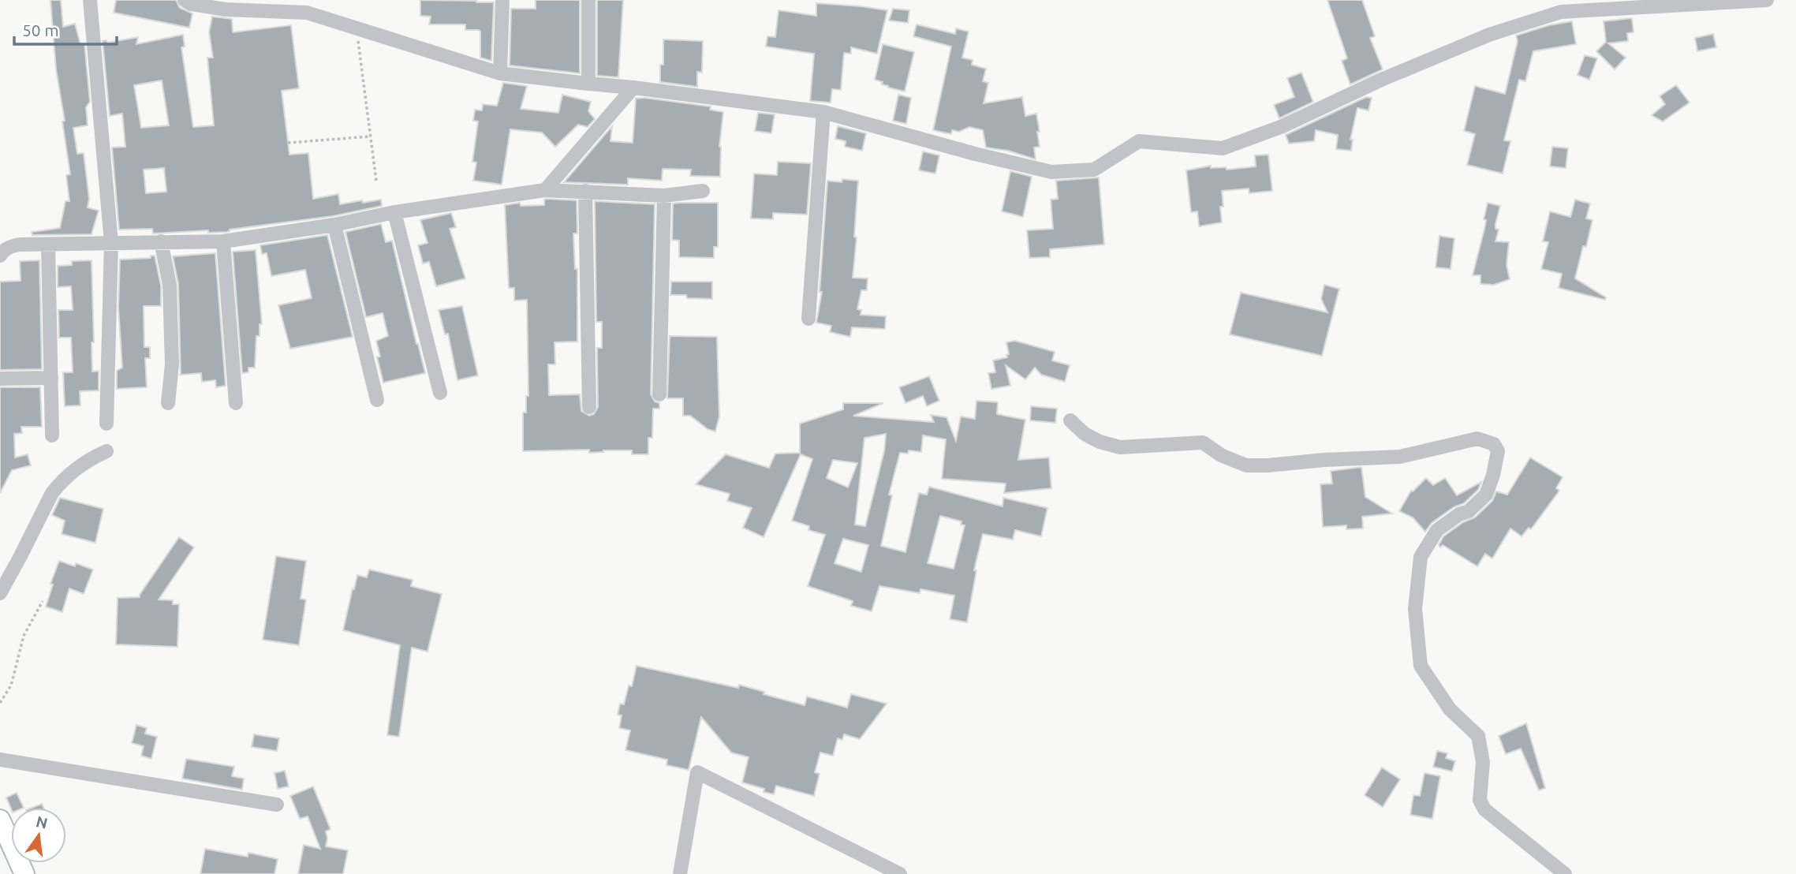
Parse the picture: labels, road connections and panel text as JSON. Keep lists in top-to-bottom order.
{
  "scale_bar": "50 m",
  "north": "top"
}
